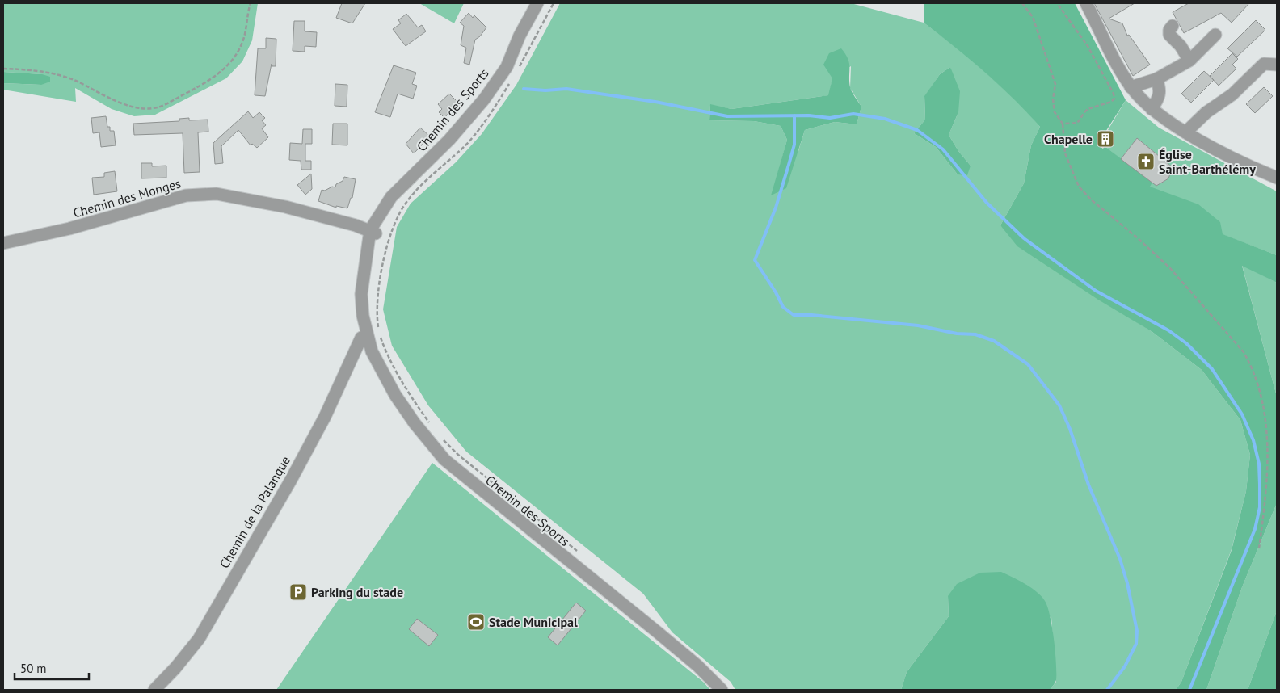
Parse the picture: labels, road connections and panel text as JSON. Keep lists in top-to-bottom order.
{
  "streets": {
    "street": ["Chemin des Sports", "Chemin des Monges", "Chemin de la Palanque"]
  },
  "crossings": [
    ["Chemin des Sports", "Chemin des Monges"]
  ],
  "places": {
    "building": ["Chapelle"],
    "church": ["Église Saint-Barthélémy"],
    "parking": ["Parking du stade"],
    "sports": ["Stade Municipal"]
  },
  "scale_bar": "50 m"
}
